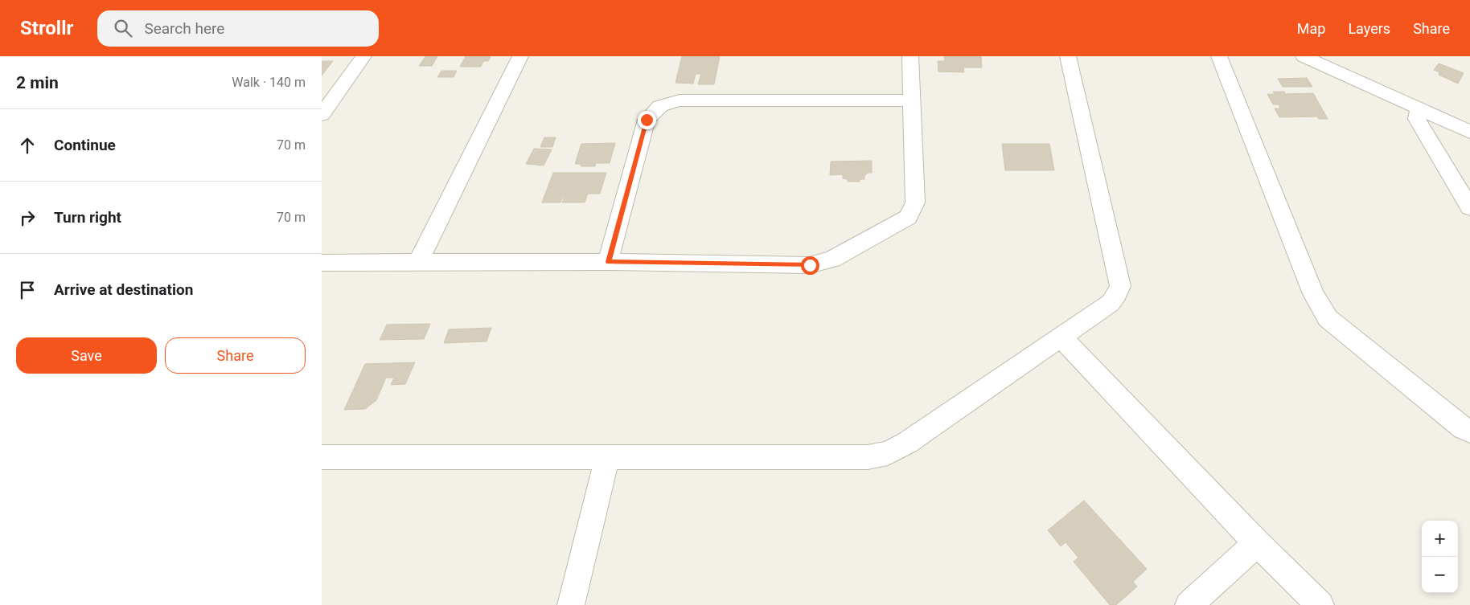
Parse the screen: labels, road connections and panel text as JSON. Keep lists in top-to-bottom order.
{
  "page": {
    "header": "Strollr",
    "search": "Search here",
    "nav": ["Map", "Layers", "Share"],
    "heading": ["2 min", "Walk · 140 m"],
    "list": [
      ["Continue", "70 m"],
      ["Turn right", "70 m"],
      "Arrive at destination"
    ],
    "buttons": ["Save", "Share"],
    "map_buttons": ["+", "−"]
  }
}
